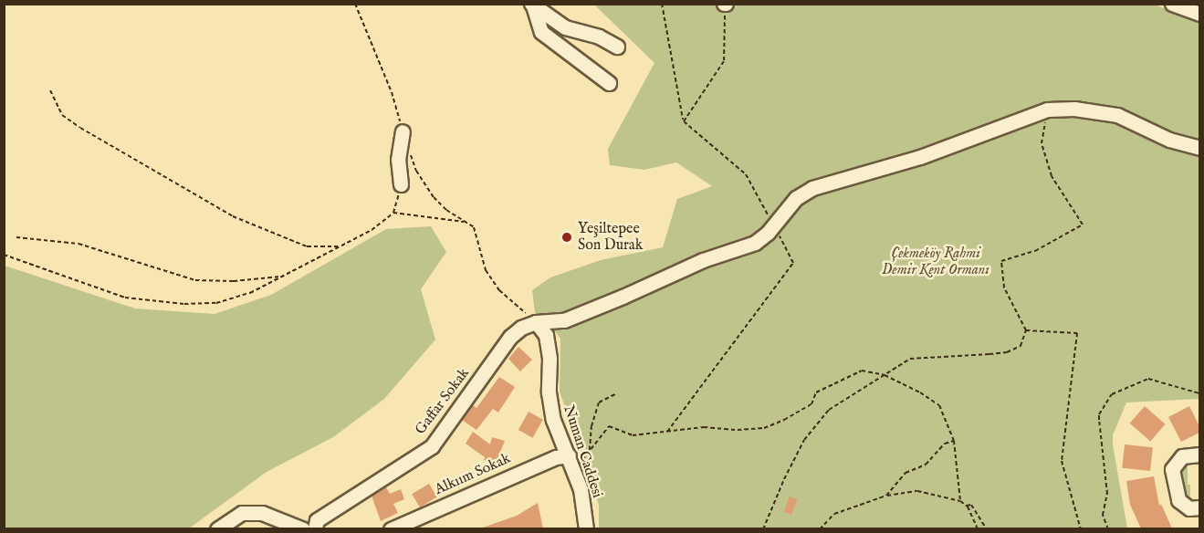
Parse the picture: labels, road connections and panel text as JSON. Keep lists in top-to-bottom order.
{
  "streets": {
    "street": ["Gaffar Sokak", "Numan Caddesi", "Alkıım Sokak"]
  },
  "crossings": [
    ["Gaffar Sokak", "Numan Caddesi"],
    ["Numan Caddesi", "Alkıım Sokak"]
  ],
  "parks": ["Çekmeköy Rahmi Demir Kent Ormanı"],
  "places": ["Yeşiltepee Son Durak"]
}
